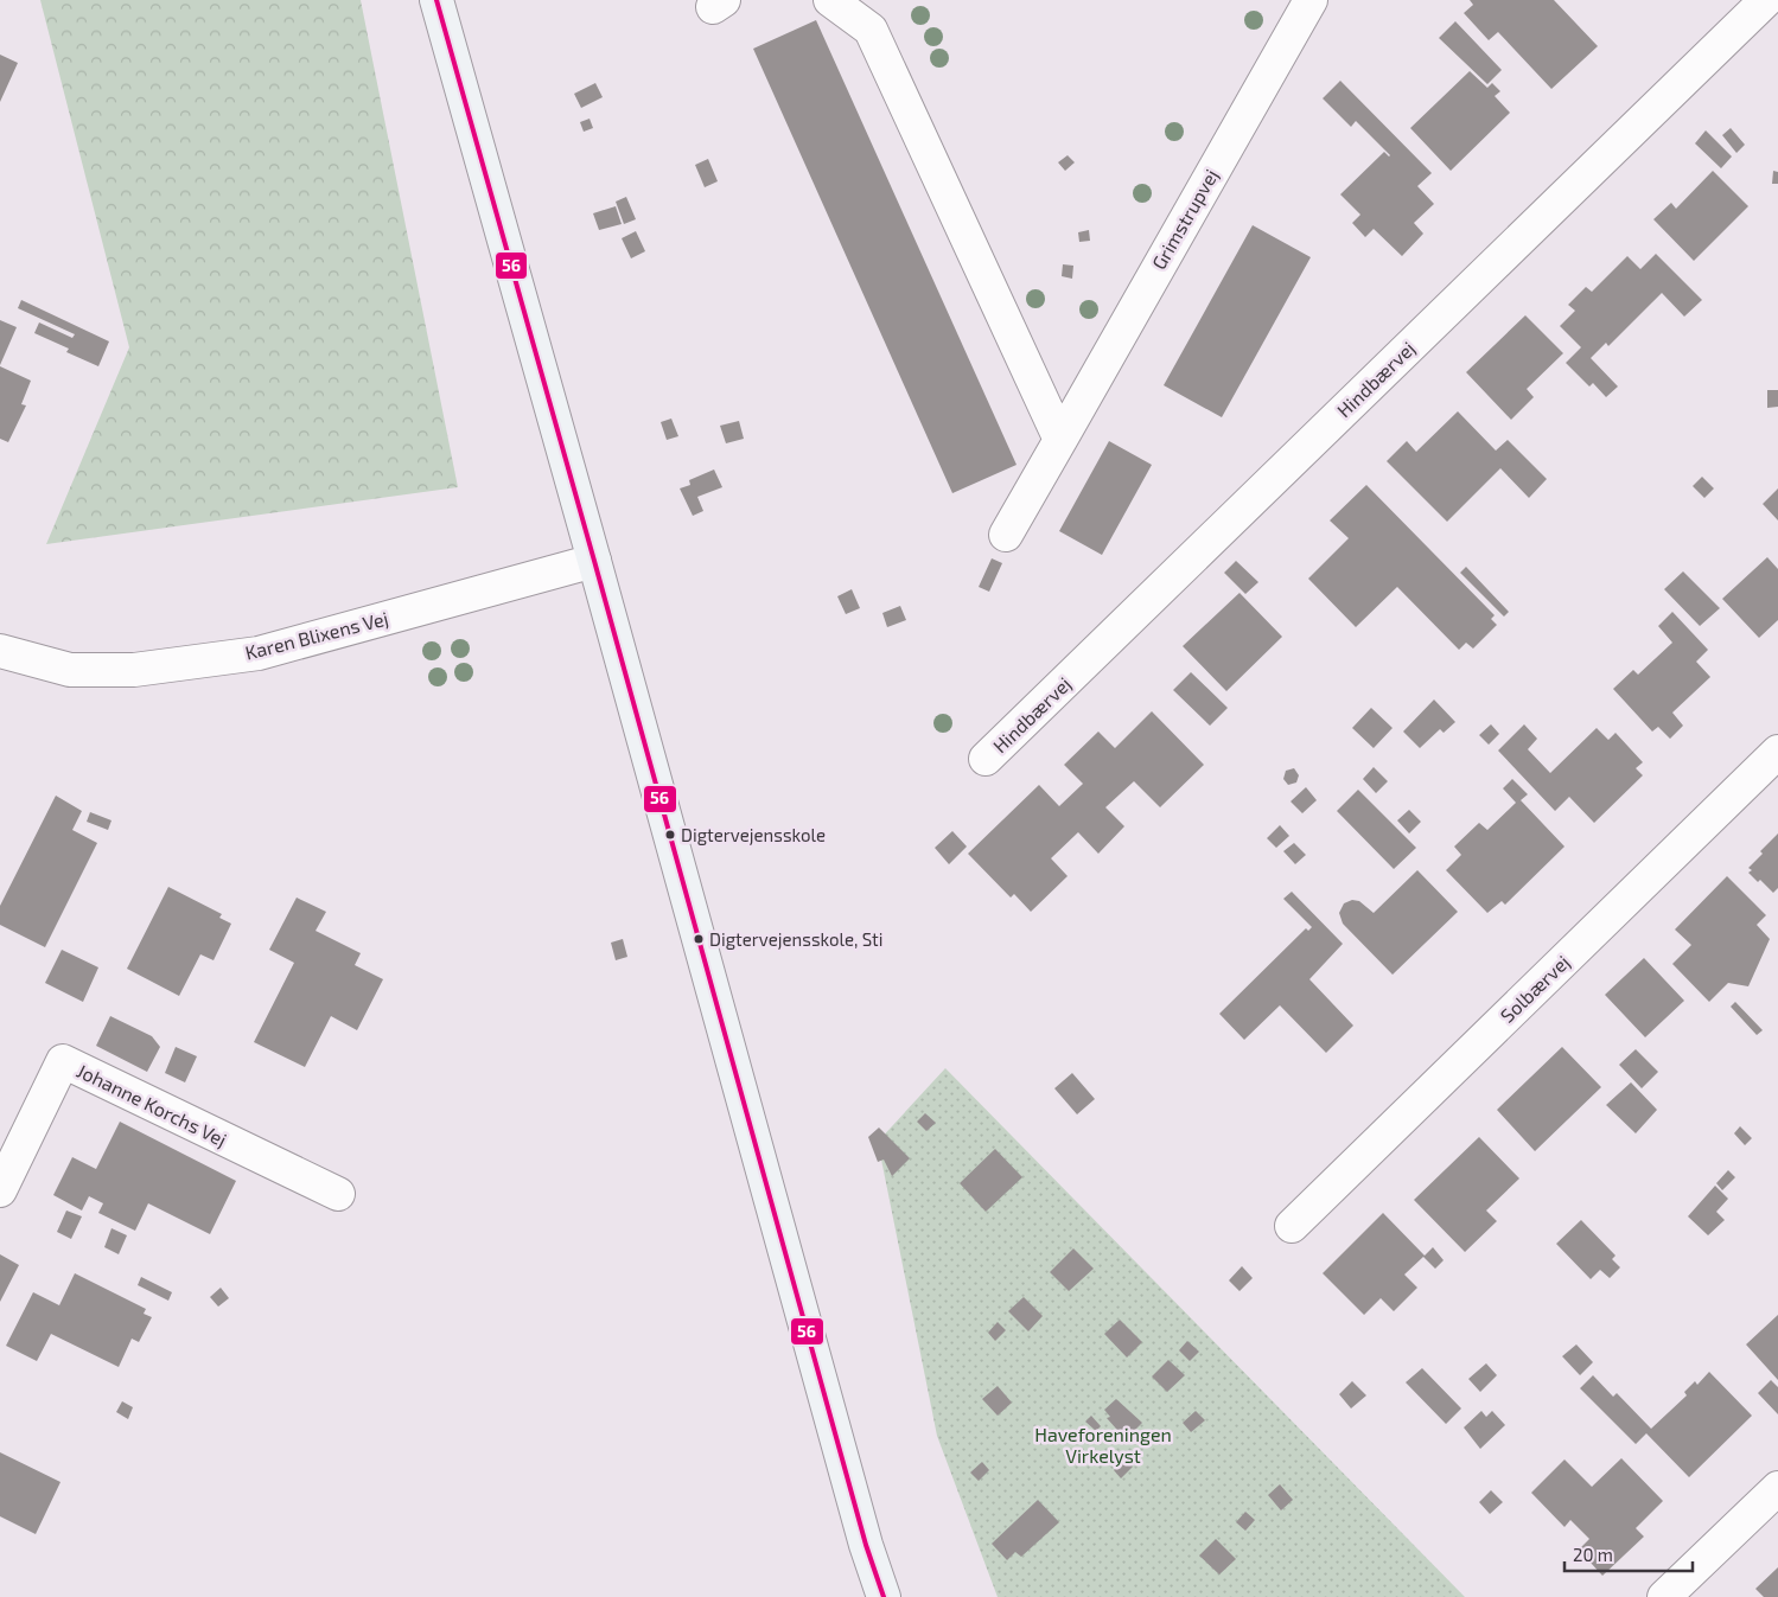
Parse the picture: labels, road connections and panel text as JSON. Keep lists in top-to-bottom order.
{
  "streets": {
    "street": [
      "Grimstrupvej",
      "Hindbærvej",
      "Karen Blixens Vej",
      "Solbærvej",
      "Johanne Korchs Vej"
    ]
  },
  "parks": ["Haveforeningen Virkelyst"],
  "places": ["Digtervejensskole", "Digtervejensskole, Sti"],
  "lines": ["transit line 56"],
  "scale_bar": "20 m"
}
